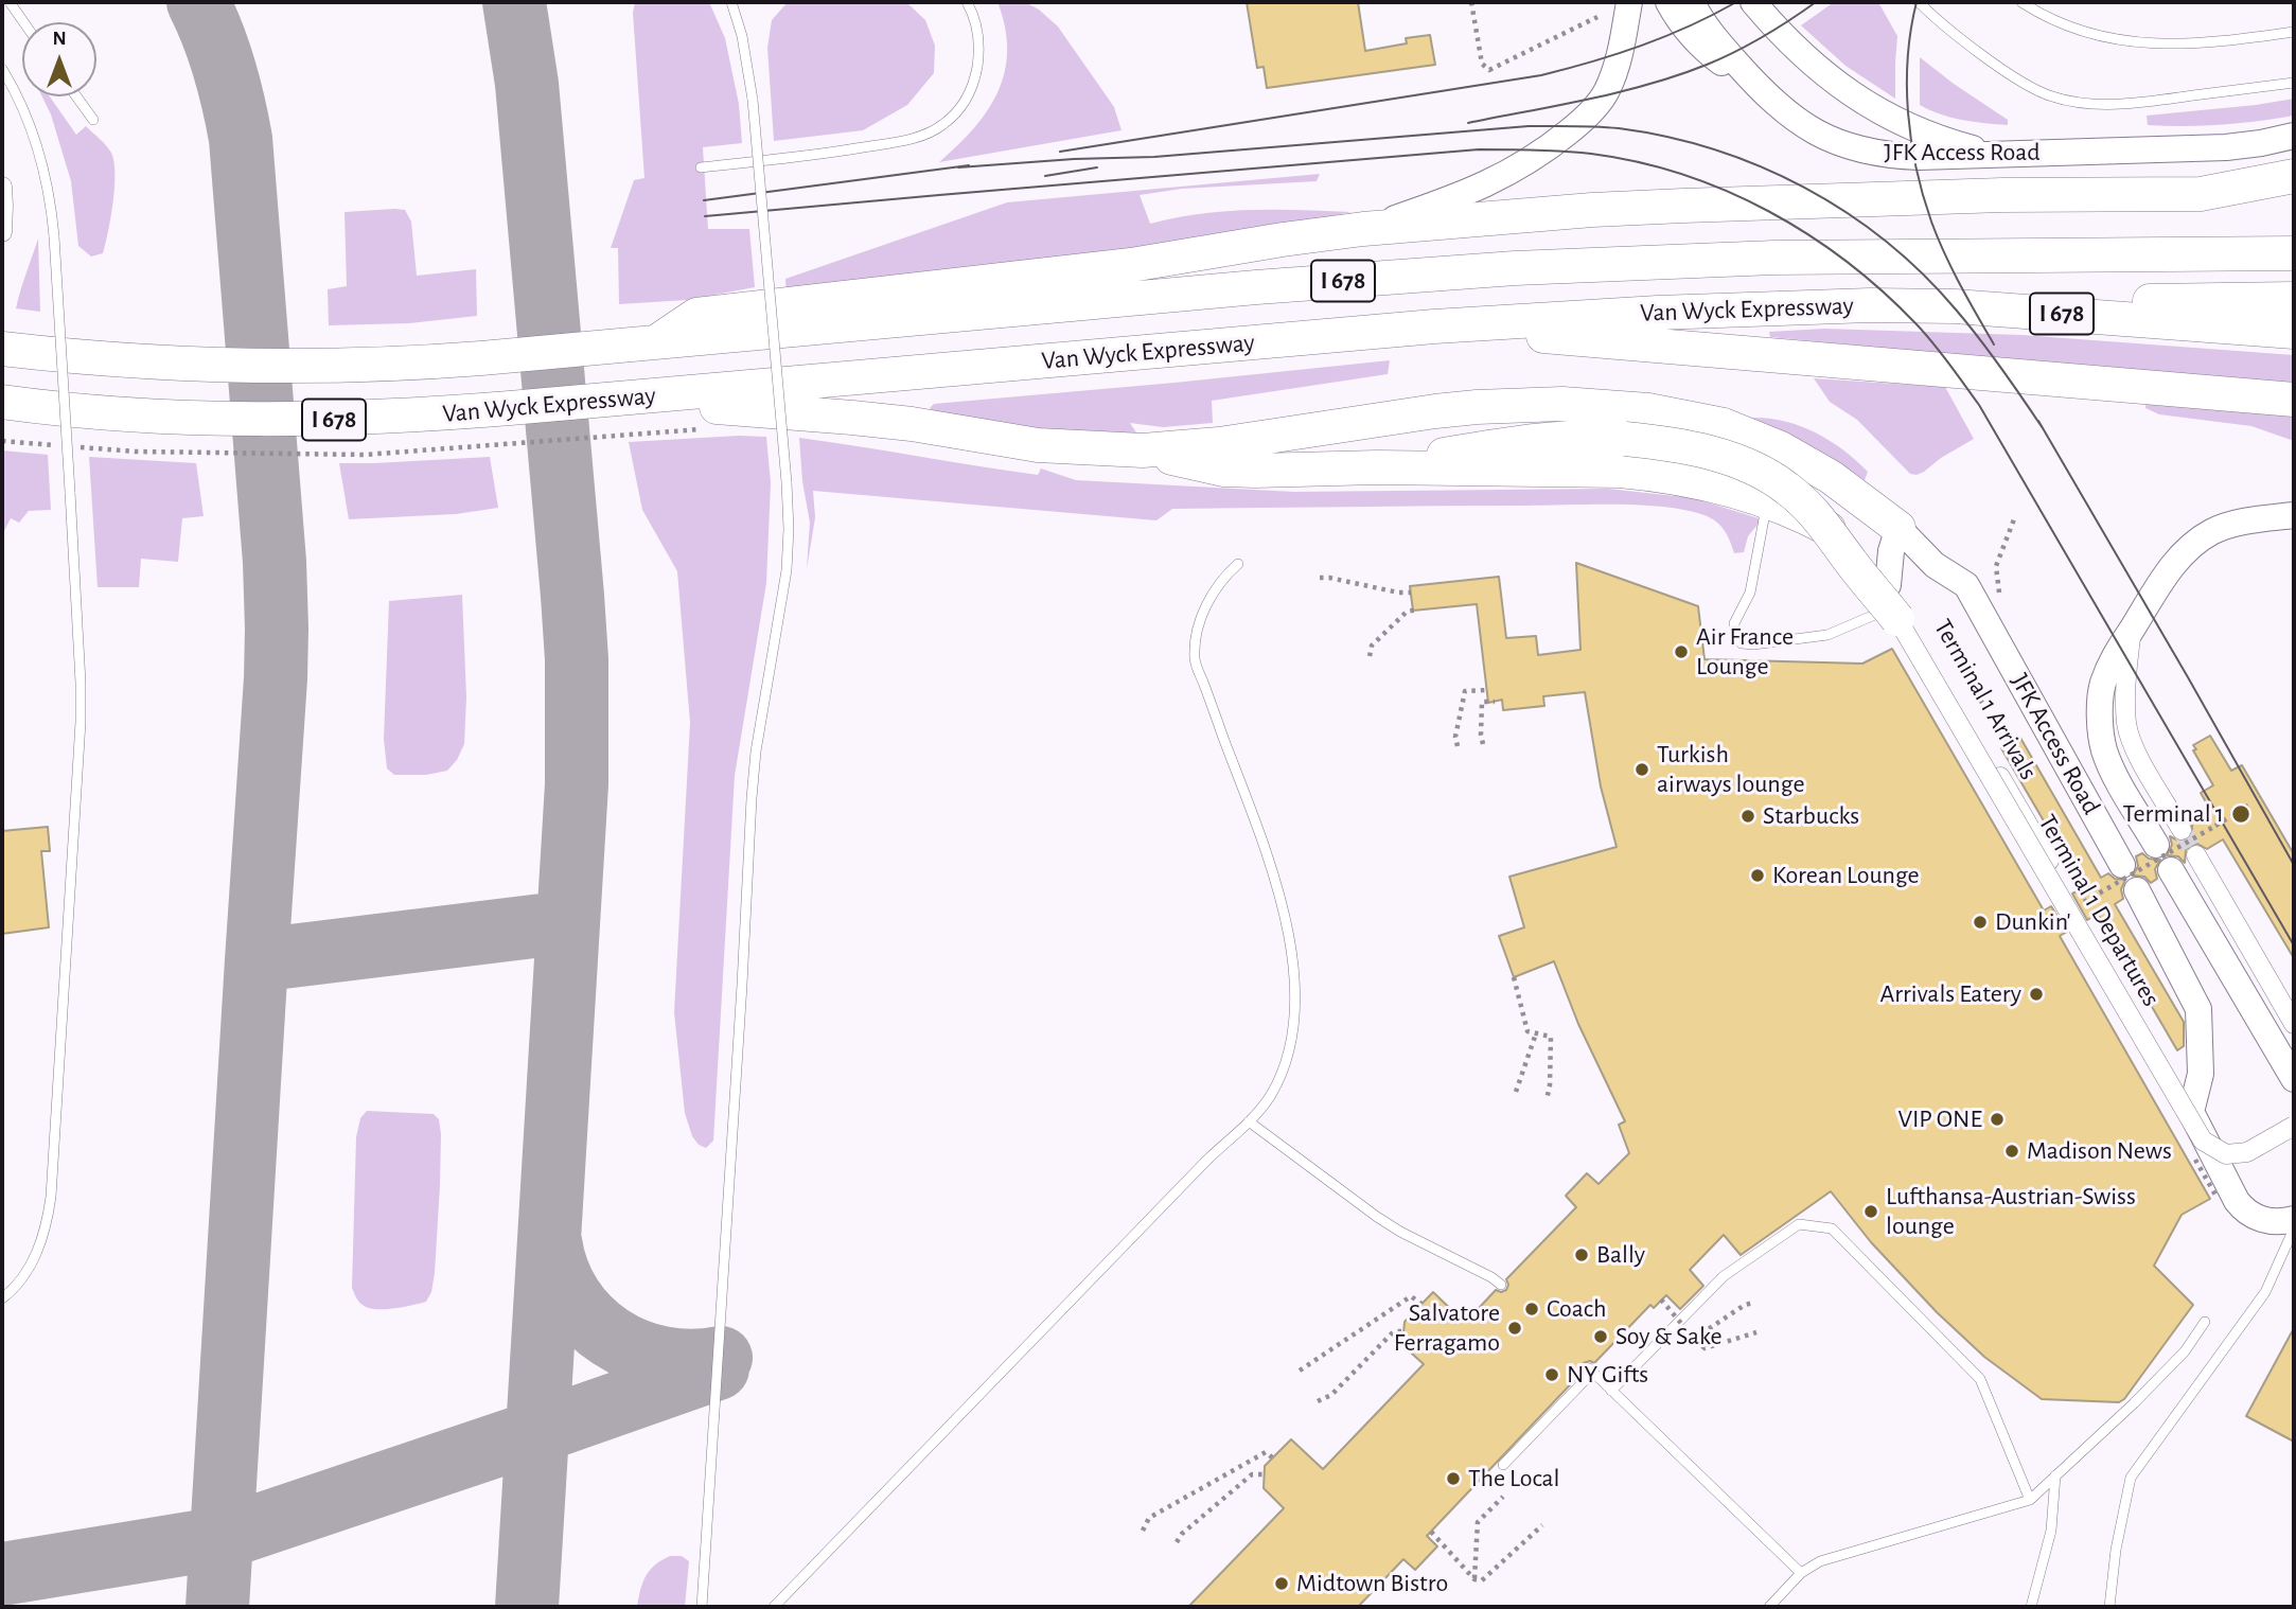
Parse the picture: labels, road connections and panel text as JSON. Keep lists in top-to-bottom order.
{
  "streets": {
    "highway": ["I 678", "Van Wyck Expressway"],
    "street": ["JFK Access Road", "Terminal 1 Arrivals", "Terminal 1 Departures"]
  },
  "crossings": [
    ["Terminal 1 Arrivals", "Terminal 1 Departures"]
  ],
  "places": [
    "Air France Lounge",
    "Turkish airways lounge",
    "Terminal 1",
    "Starbucks",
    "Korean Lounge",
    "Dunkin'",
    "Arrivals Eatery",
    "VIP ONE",
    "Madison News",
    "Lufthansa-Austrian-Swiss lounge",
    "Bally",
    "Coach",
    "Salvatore Ferragamo",
    "Soy & Sake",
    "NY Gifts",
    "The Local",
    "Midtown Bistro"
  ],
  "north": "top"
}
